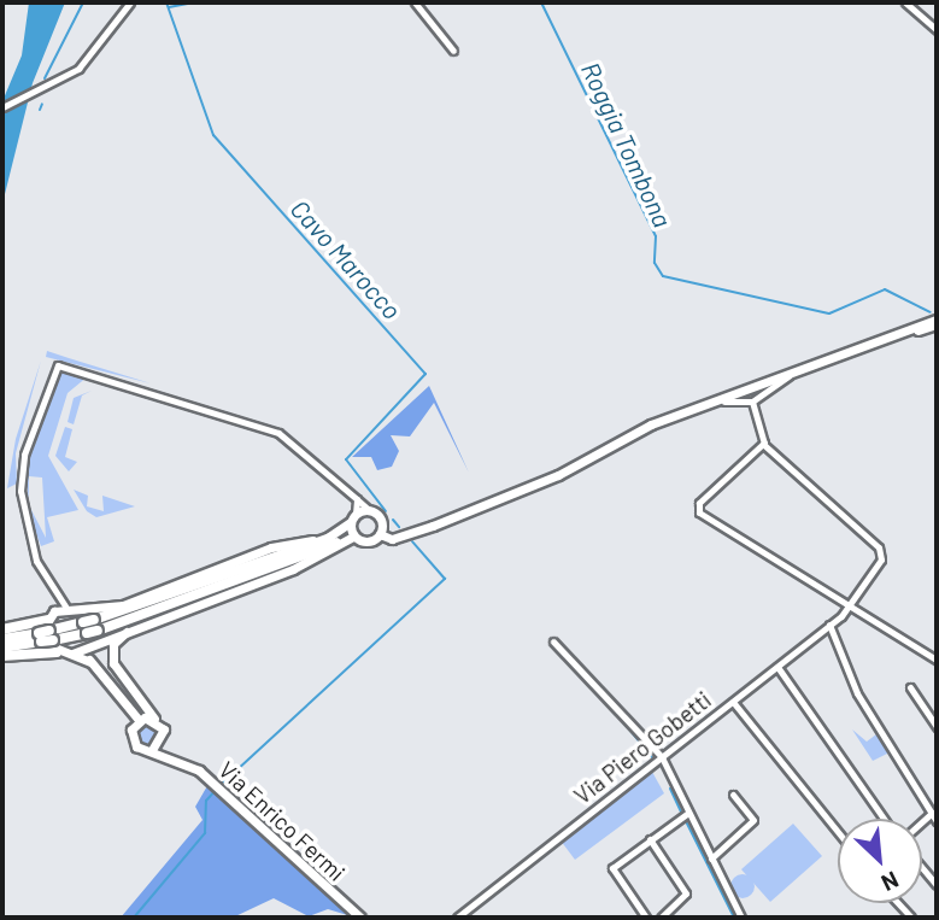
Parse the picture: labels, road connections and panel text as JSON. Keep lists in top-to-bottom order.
{
  "streets": {
    "main road": ["Via Enrico Fermi"],
    "street": ["Via Piero Gobetti"]
  },
  "water": ["Roggia Tombona", "Cavo Marocco"],
  "north": "bottom right"
}
